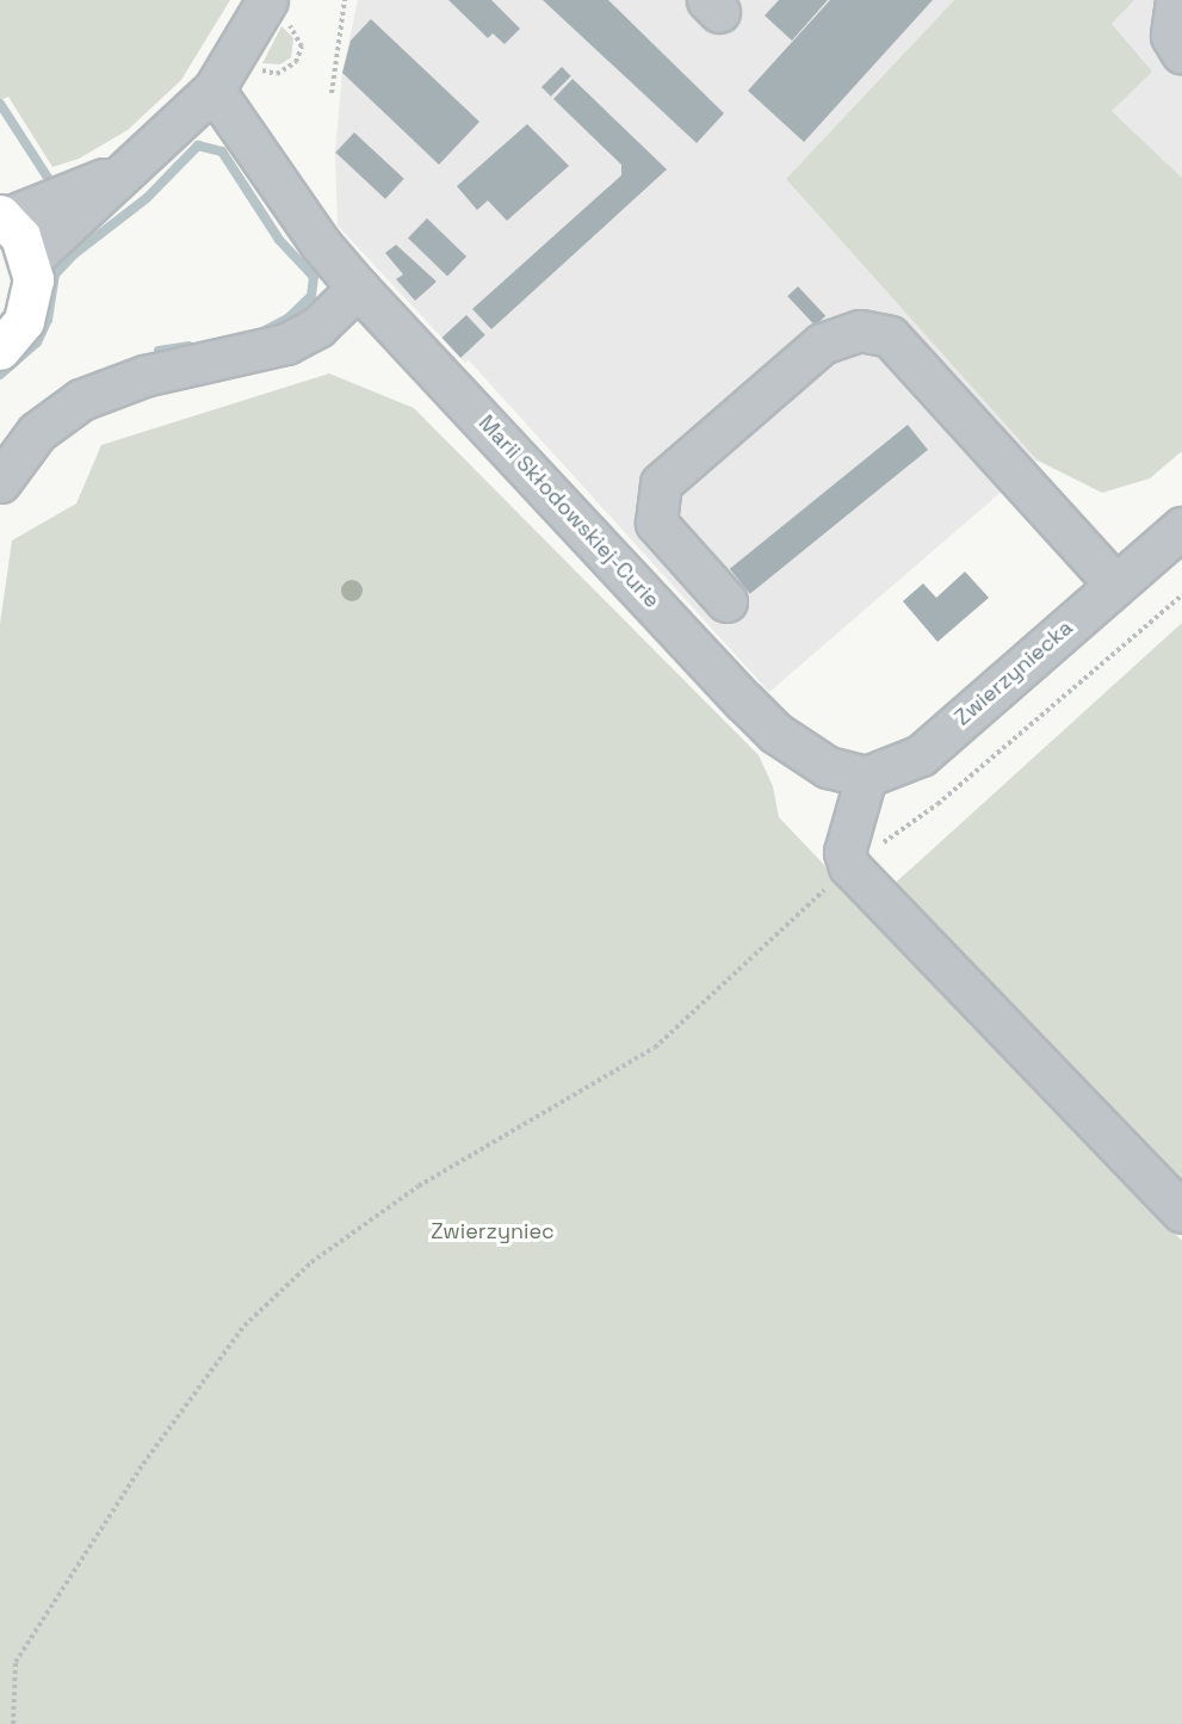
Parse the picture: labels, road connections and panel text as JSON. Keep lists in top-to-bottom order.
{
  "streets": {
    "street": ["Marii Skłodowskiej-Curie", "Zwierzyniecka"]
  },
  "crossings": [
    ["Marii Skłodowskiej-Curie", "Zwierzyniecka"]
  ],
  "parks": ["Zwierzyniec"]
}
